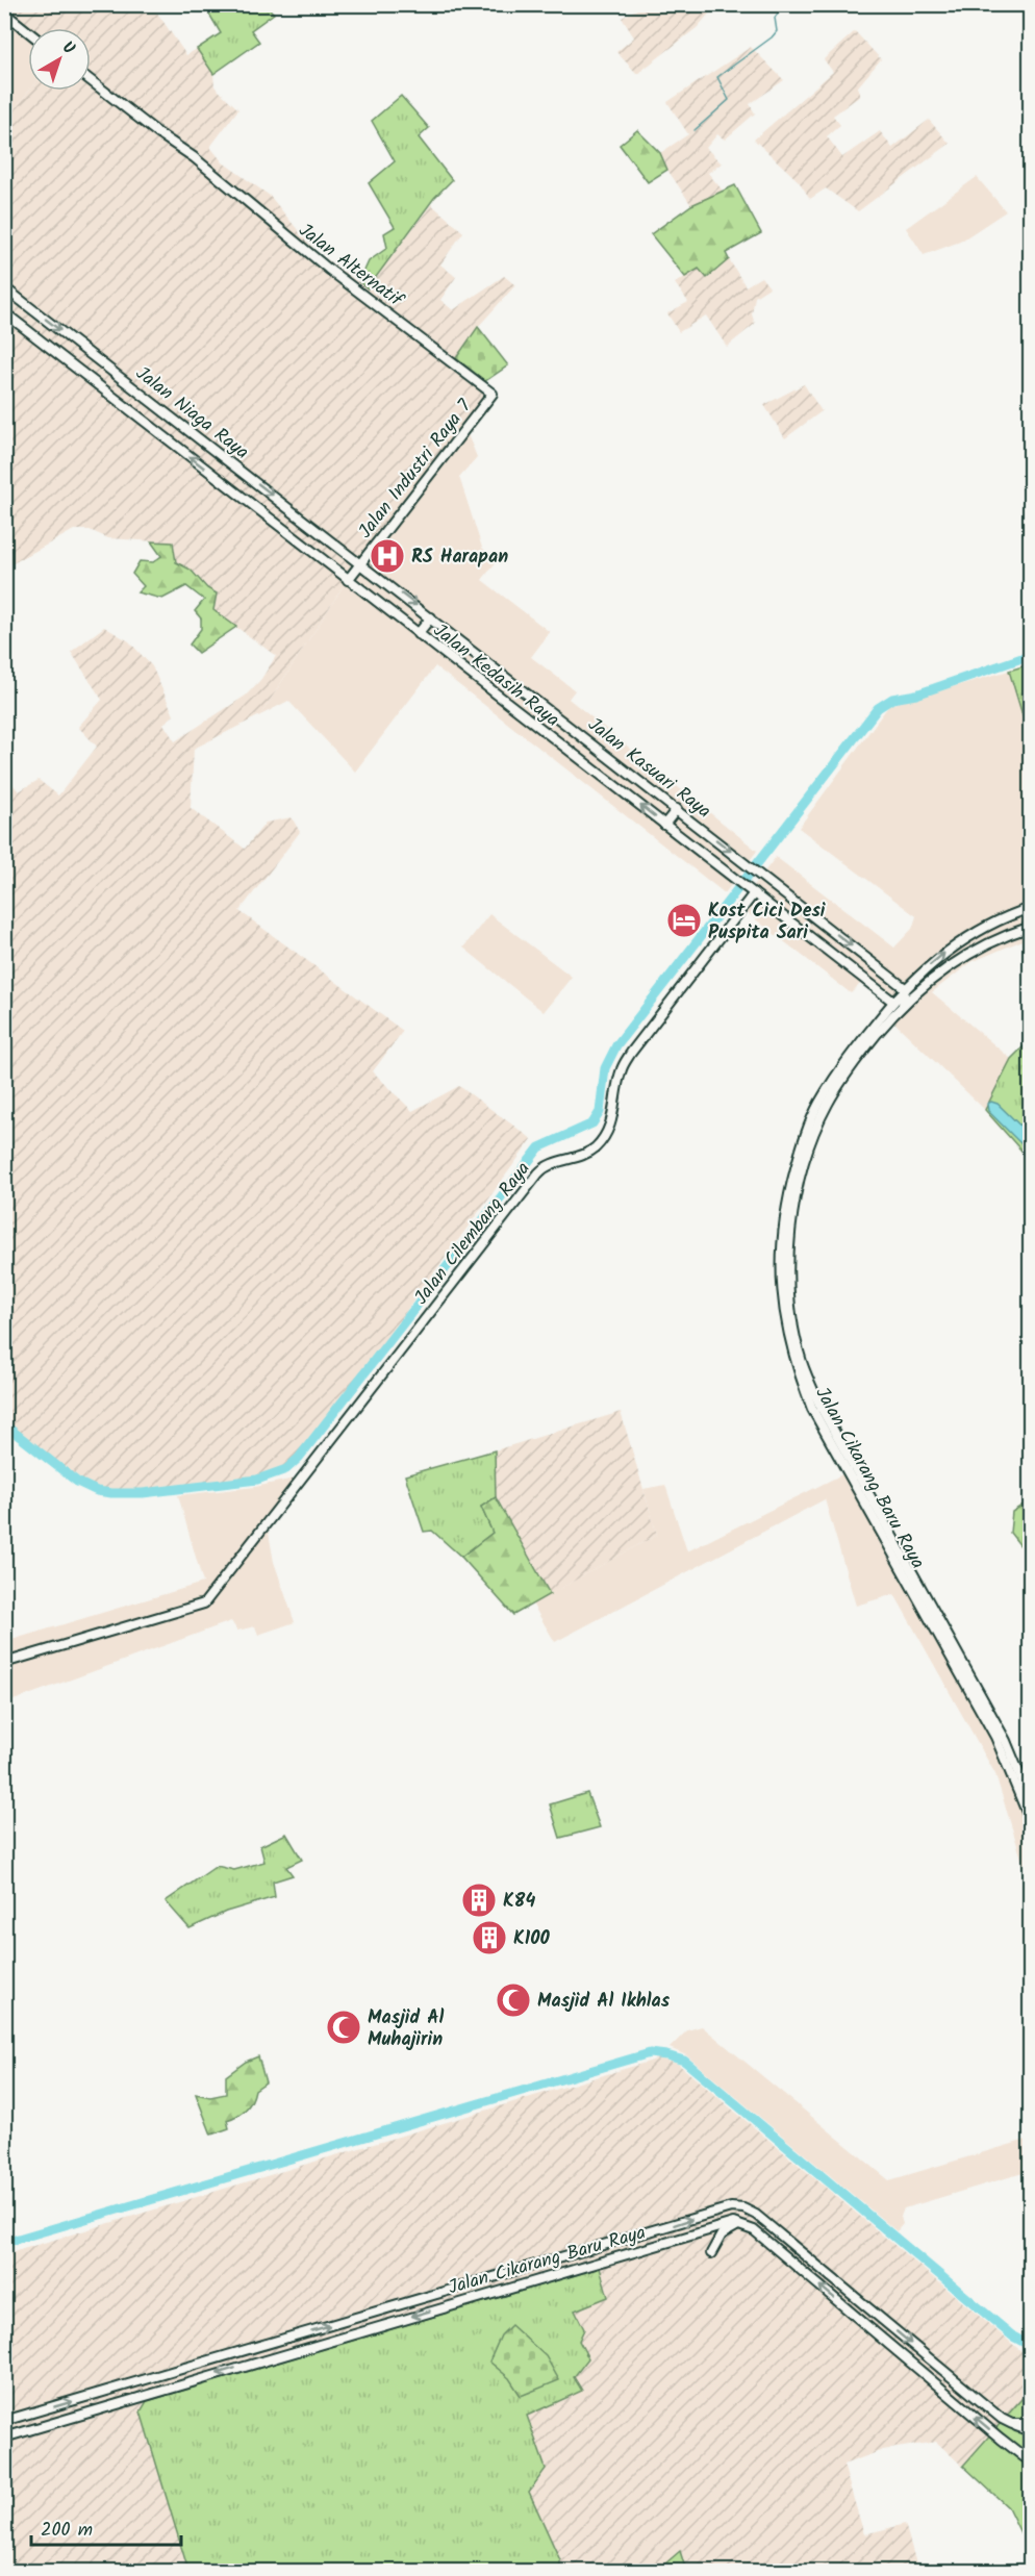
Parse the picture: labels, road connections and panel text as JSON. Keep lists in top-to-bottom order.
{
  "streets": {
    "main road": [
      "Jalan Alternatif",
      "Jalan Niaga Raya",
      "Jalan Industri Raya 7",
      "Jalan Kedasih Raya",
      "Jalan Kasuari Raya",
      "Jalan Cilembang Raya",
      "Jalan Cikarang Baru Raya"
    ]
  },
  "crossings": [
    ["Jalan Alternatif", "Jalan Industri Raya 7"],
    ["Jalan Niaga Raya", "Jalan Industri Raya 7"],
    ["Jalan Niaga Raya", "Jalan Kedasih Raya"],
    ["Jalan Niaga Raya", "Jalan Kasuari Raya"],
    ["Jalan Industri Raya 7", "Jalan Kedasih Raya"],
    ["Jalan Industri Raya 7", "Jalan Kasuari Raya"],
    ["Jalan Kedasih Raya", "Jalan Cilembang Raya"],
    ["Jalan Kedasih Raya", "Jalan Cikarang Baru Raya"]
  ],
  "one_way": ["Jalan Kedasih Raya", "Jalan Kasuari Raya"],
  "places": {
    "hospital": ["RS Harapan"],
    "hotel": ["Kost Cici Desi Puspita Sari"],
    "building": ["K84", "K100"],
    "mosque": ["Masjid Al Ikhlas", "Masjid Al Muhajirin"]
  },
  "scale_bar": "200 m",
  "north": "top right"
}
